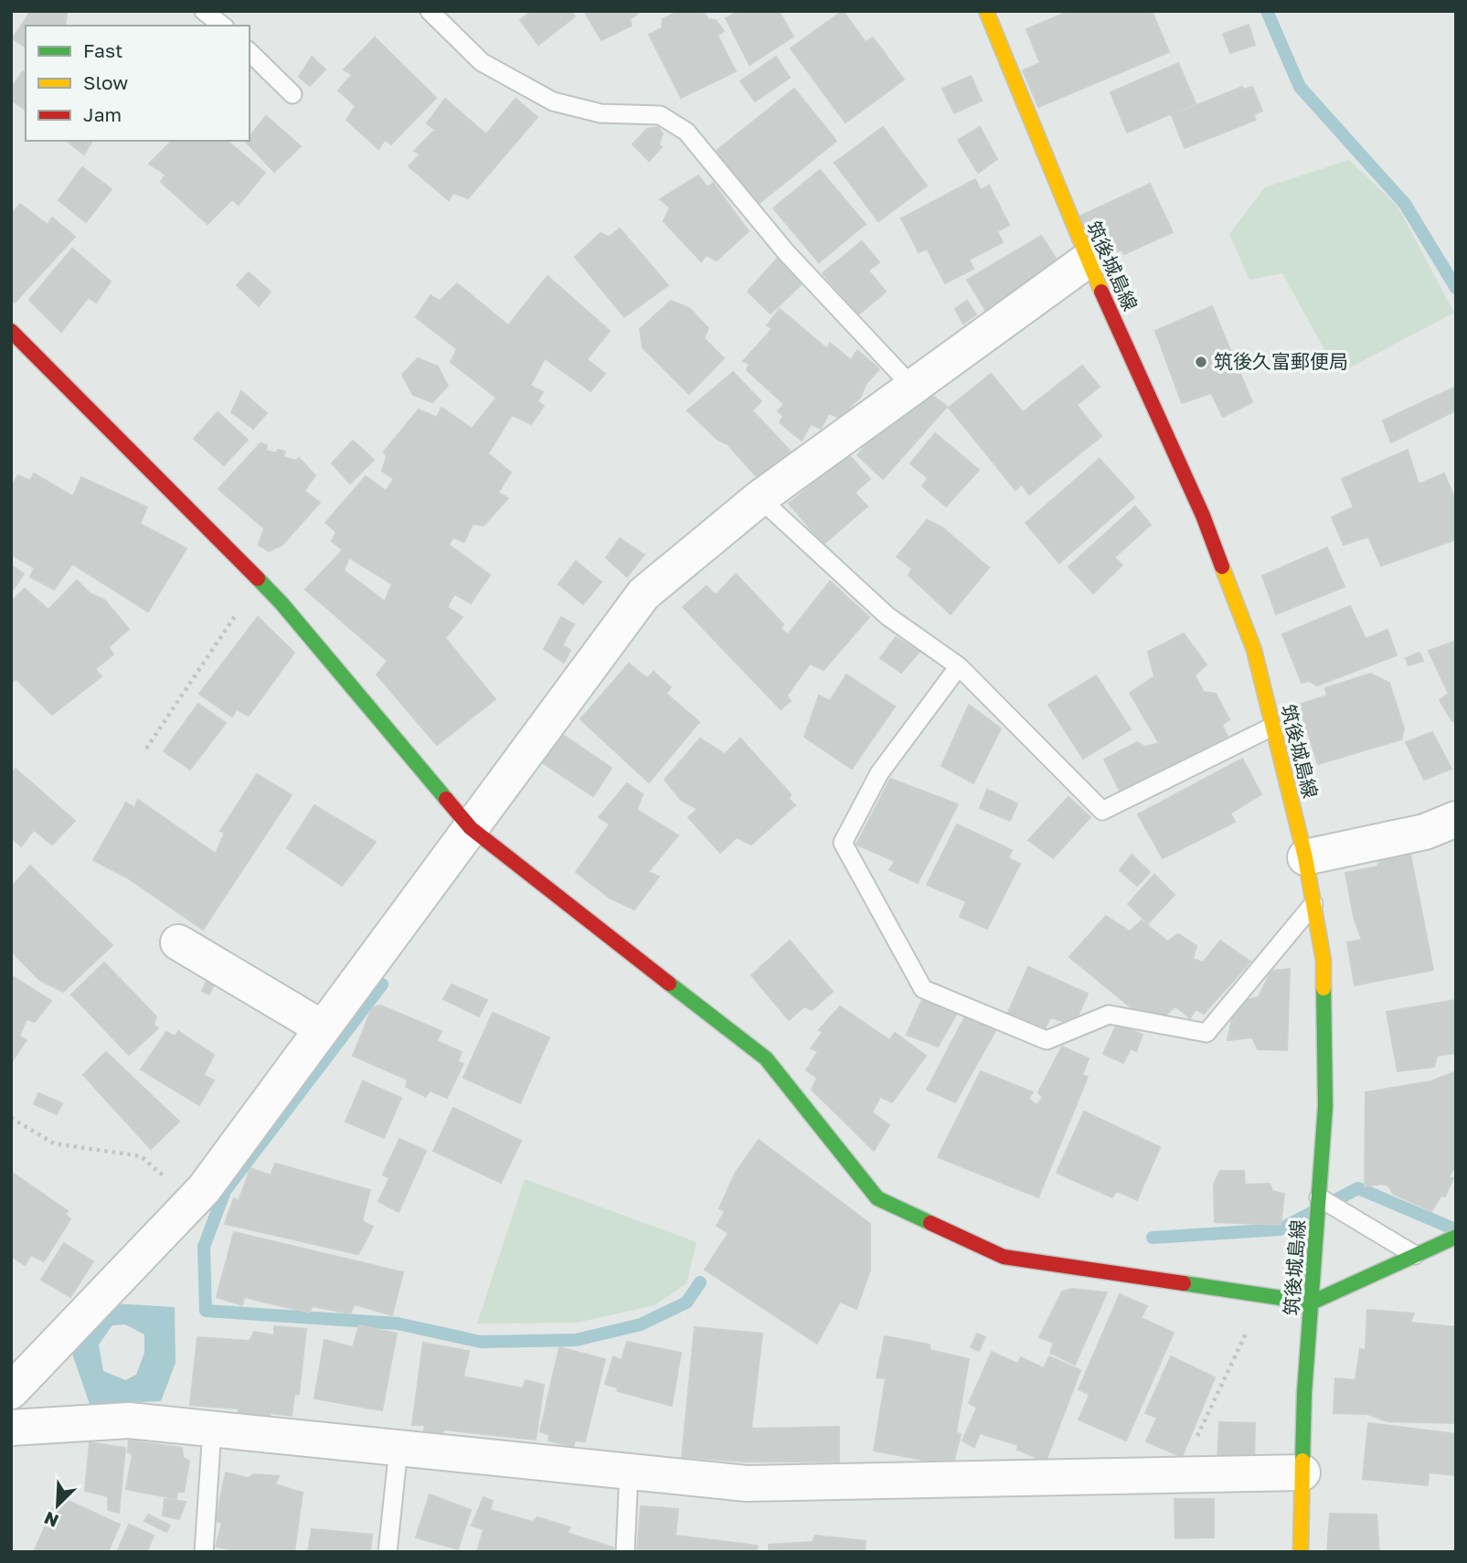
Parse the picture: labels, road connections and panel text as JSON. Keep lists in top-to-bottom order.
{
  "streets": {
    "street": ["筑後城島線"]
  },
  "places": ["筑後久富郵便局"],
  "legend": ["Fast", "Slow", "Jam"],
  "north": "bottom left"
}
